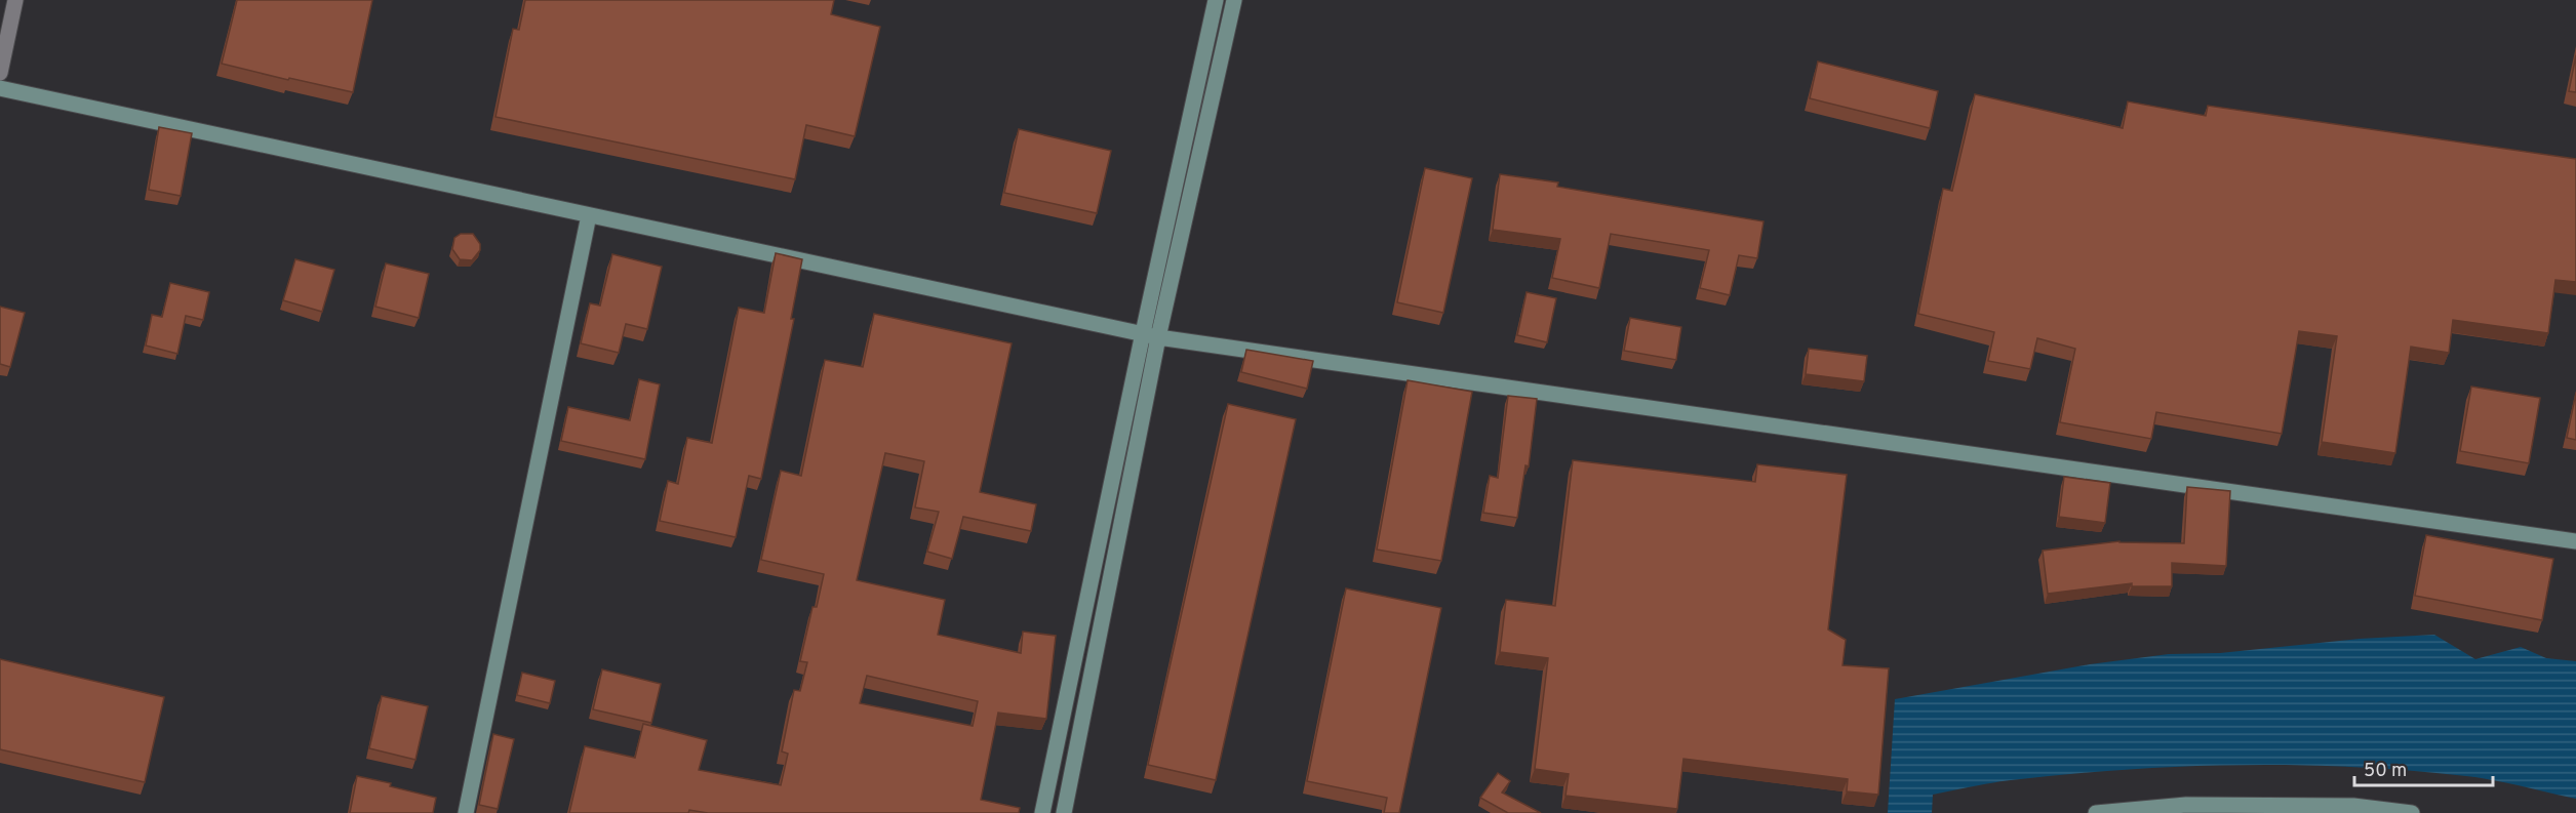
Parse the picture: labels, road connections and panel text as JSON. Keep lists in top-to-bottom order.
{
  "scale_bar": "50 m"
}
